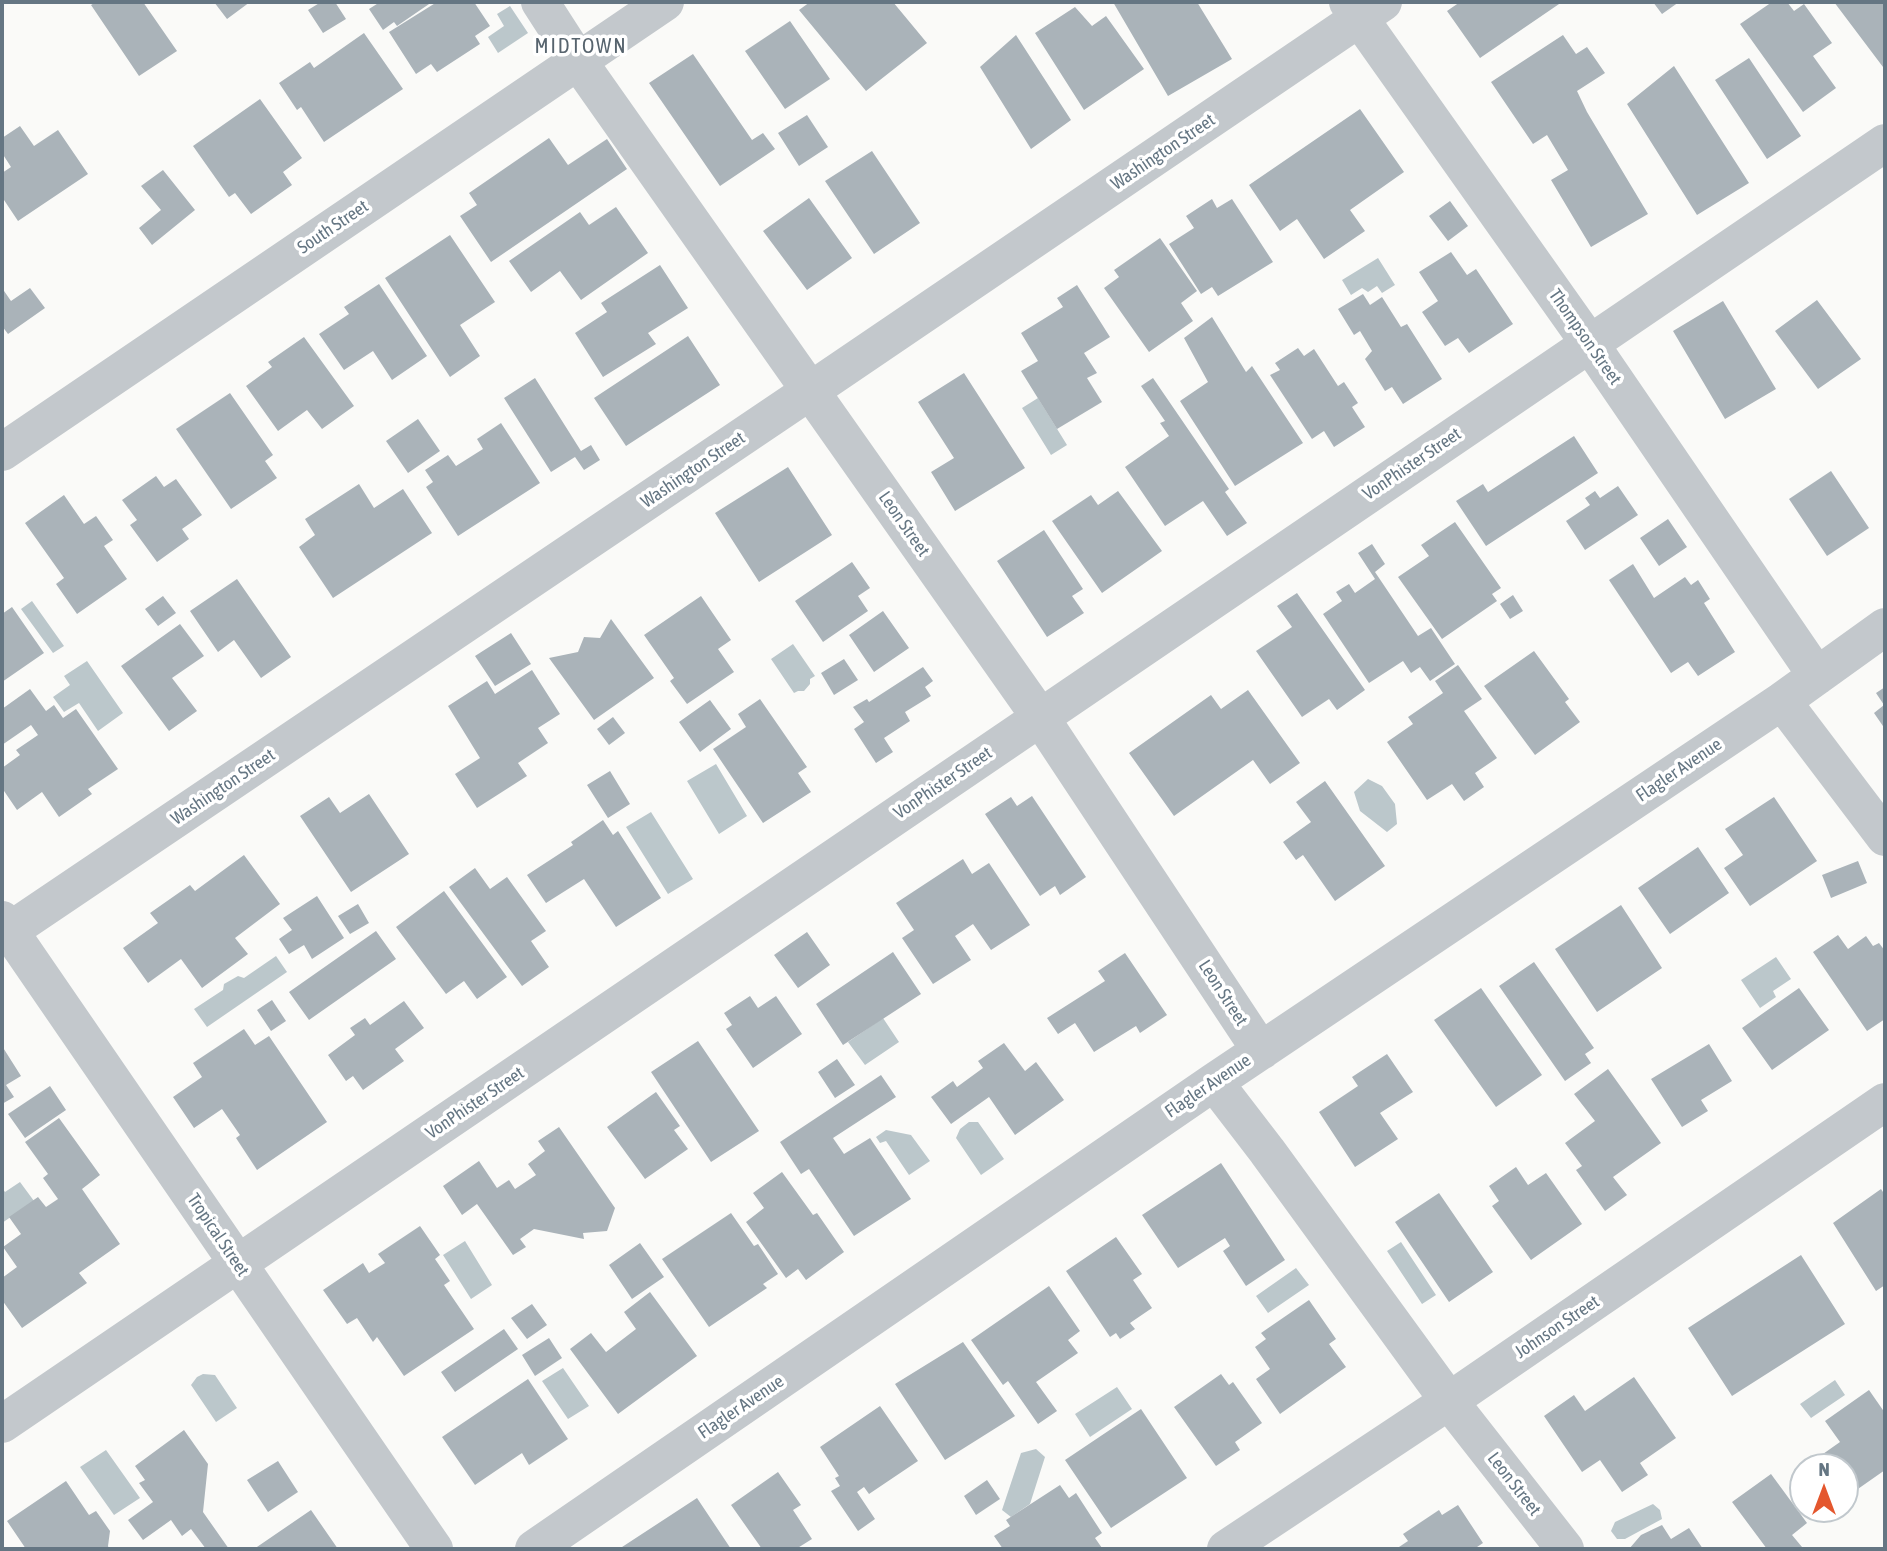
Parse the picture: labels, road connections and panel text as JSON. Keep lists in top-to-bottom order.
{
  "streets": {
    "street": [
      "Washington Street",
      "South Street",
      "Thompson Street",
      "VonPhister Street",
      "Leon Street",
      "Flagler Avenue",
      "Tropical Street",
      "Johnson Street"
    ]
  },
  "crossings": [
    ["Washington Street", "Thompson Street"],
    ["Washington Street", "Leon Street"],
    ["Washington Street", "Tropical Street"],
    ["South Street", "Leon Street"],
    ["Thompson Street", "VonPhister Street"],
    ["Thompson Street", "Flagler Avenue"],
    ["VonPhister Street", "Leon Street"],
    ["VonPhister Street", "Tropical Street"],
    ["Leon Street", "Flagler Avenue"],
    ["Leon Street", "Johnson Street"]
  ],
  "districts": ["MIDTOWN"],
  "north": "top"
}
